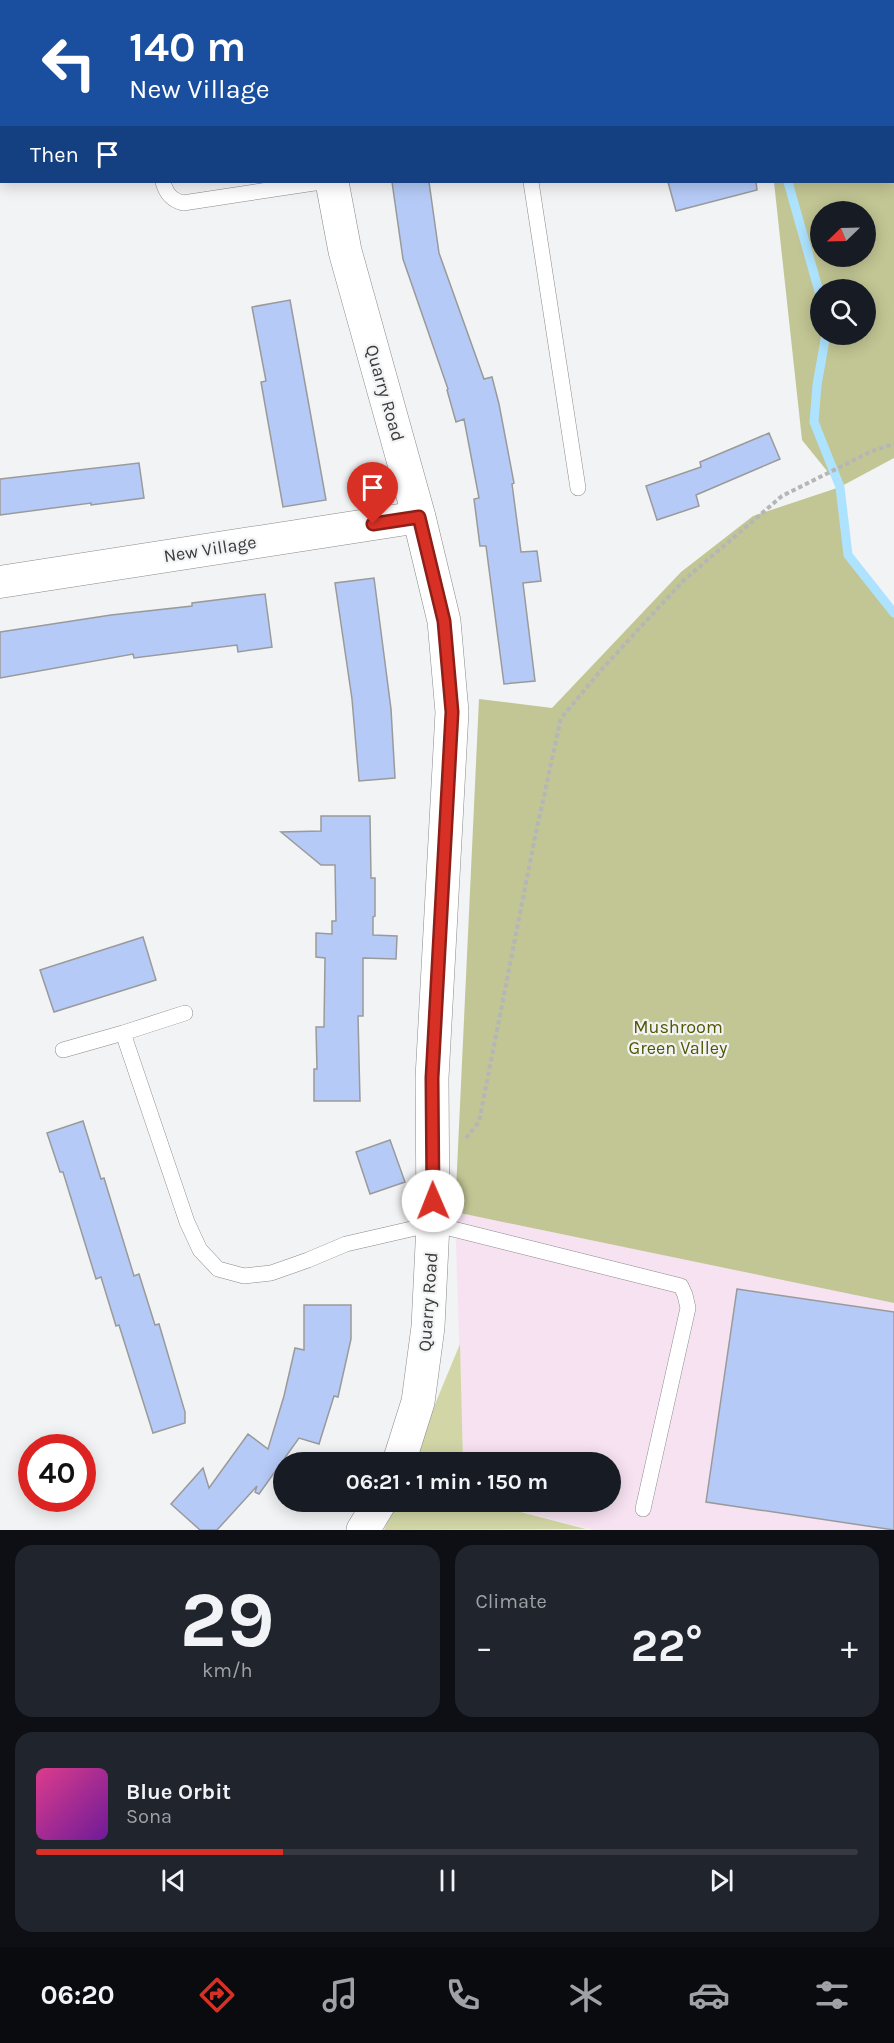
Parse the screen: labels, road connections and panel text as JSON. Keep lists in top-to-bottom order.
{
  "streets": {
    "street": ["Quarry Road", "New Village"]
  },
  "crossings": [
    ["Quarry Road", "New Village"]
  ],
  "parks": ["Mushroom Green Valley"],
  "north": "bottom left",
  "page": {
    "turn": ["140 m", "New Village"],
    "then": "Then",
    "limit": "40",
    "trip": "06:21 · 1 min · 150 m",
    "tile": [
      ["29", "km/h"],
      "Climate"
    ],
    "heat": ["−", "22°", "+"],
    "song": ["Blue Orbit", "Sona"],
    "tabs": "06:20"
  }
}
